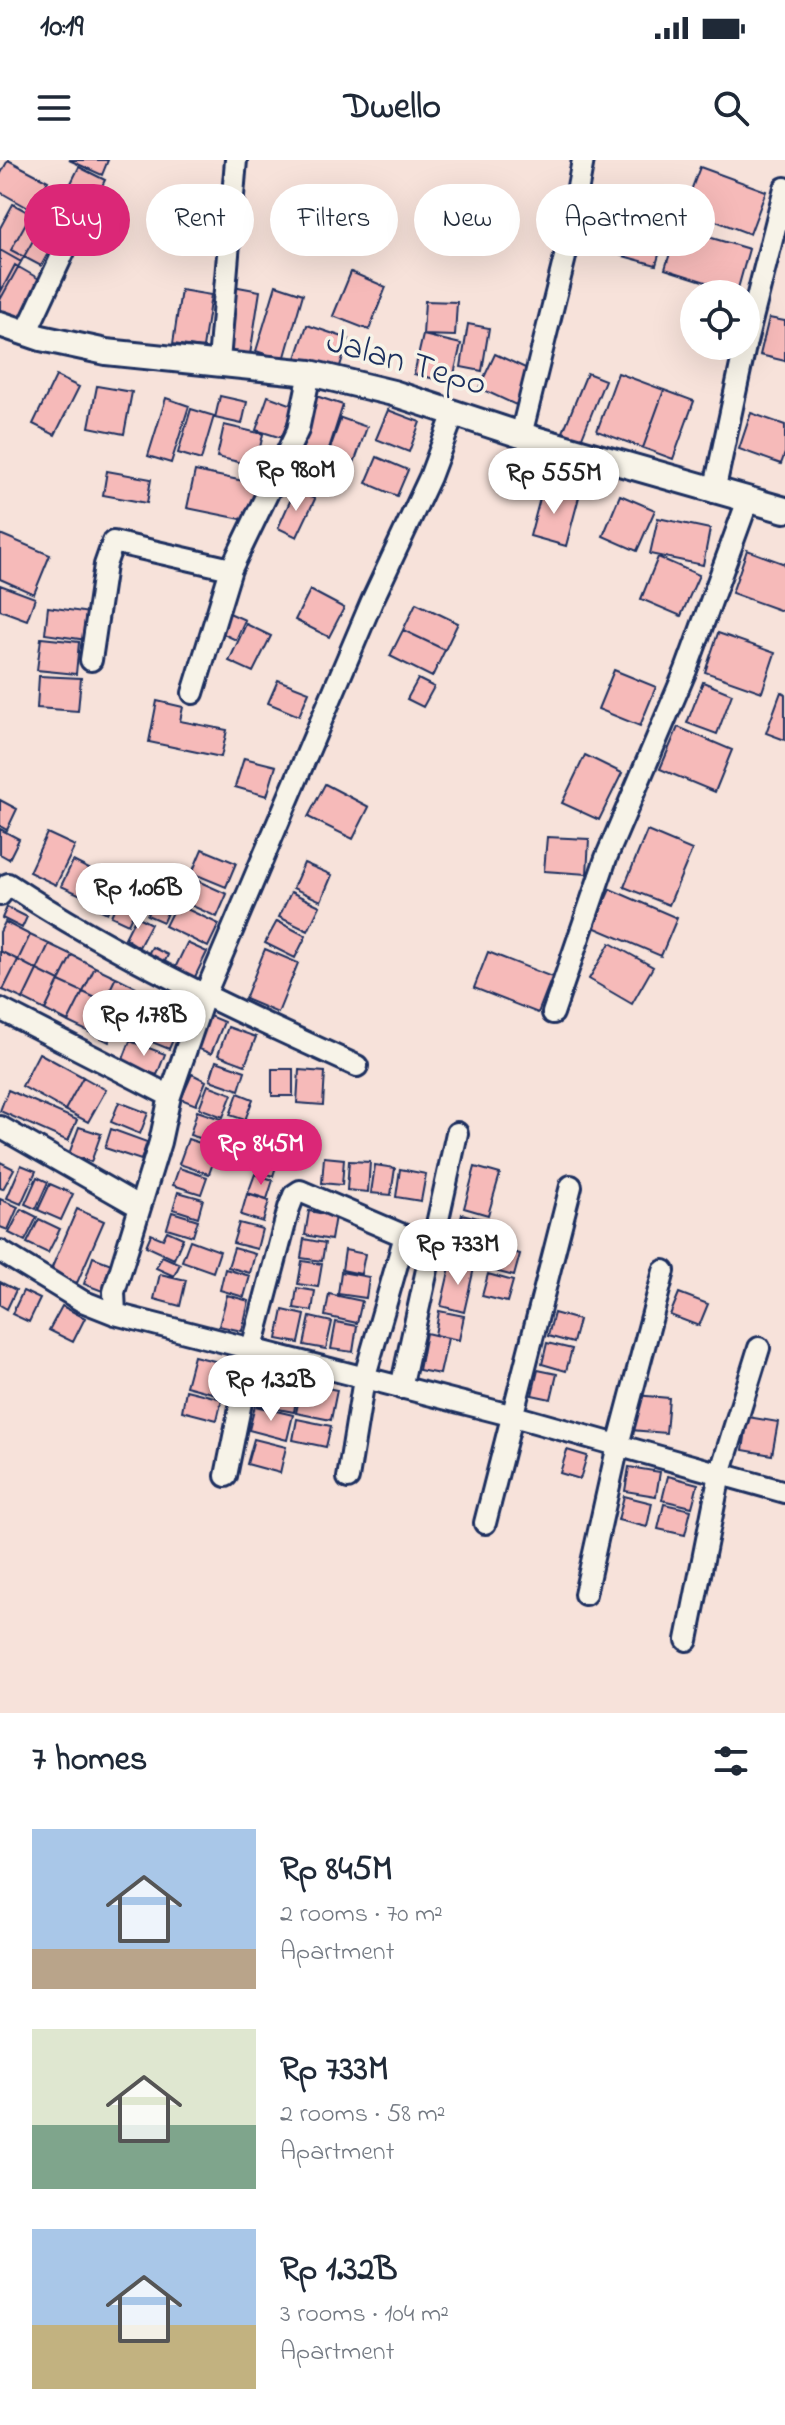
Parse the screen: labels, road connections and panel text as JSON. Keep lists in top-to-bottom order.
{
  "streets": {
    "street": ["Jalan Tepo"]
  },
  "page": {
    "status": "10:19",
    "header": "Dwello",
    "chip": [
      "Buy",
      "Rent",
      "Filters",
      "New",
      "Apartment"
    ],
    "price": [
      "Rp 980M",
      "Rp 555M",
      "Rp 1.06B",
      "Rp 1.78B",
      "Rp 845M",
      "Rp 733M",
      "Rp 1.32B"
    ],
    "heading": "7 homes",
    "list": [
      {
        "name": "Rp 845M",
        "note": "2 rooms · 70 m² · Apartment"
      },
      {
        "name": "Rp 733M",
        "note": "2 rooms · 58 m² · Apartment"
      },
      {
        "name": "Rp 1.32B",
        "note": "3 rooms · 104 m² · Apartment"
      }
    ]
  }
}
